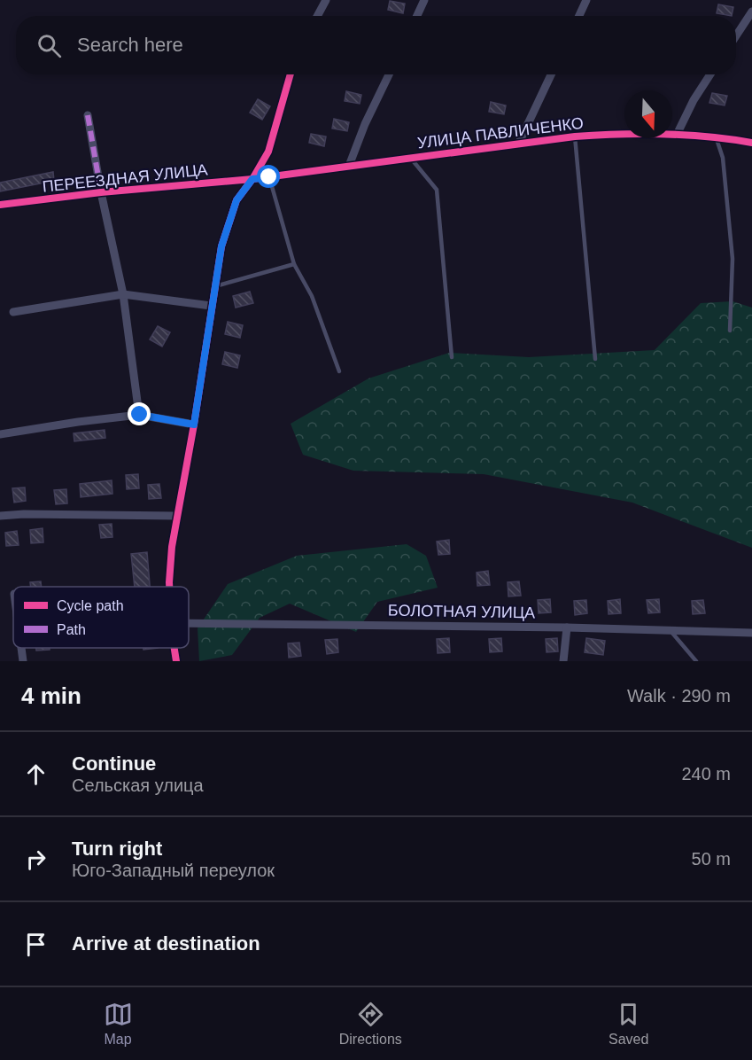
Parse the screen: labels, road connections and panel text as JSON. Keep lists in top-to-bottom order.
{
  "streets": {
    "street": ["УЛИЦА ПАВЛИЧЕНКО", "ПЕРЕЕЗДНАЯ УЛИЦА", "БОЛОТНАЯ УЛИЦА"]
  },
  "crossings": [
    ["УЛИЦА ПАВЛИЧЕНКО", "ПЕРЕЕЗДНАЯ УЛИЦА"]
  ],
  "legend": ["Cycle path", "Path"],
  "north": "bottom",
  "page": {
    "search": "Search here",
    "heading": ["4 min", "Walk · 290 m"],
    "list": [
      ["Continue", "Сельская улица", "240 m"],
      ["Turn right", "Юго-Западный переулок", "50 m"],
      "Arrive at destination"
    ],
    "nav": ["Map", "Directions", "Saved"]
  }
}
